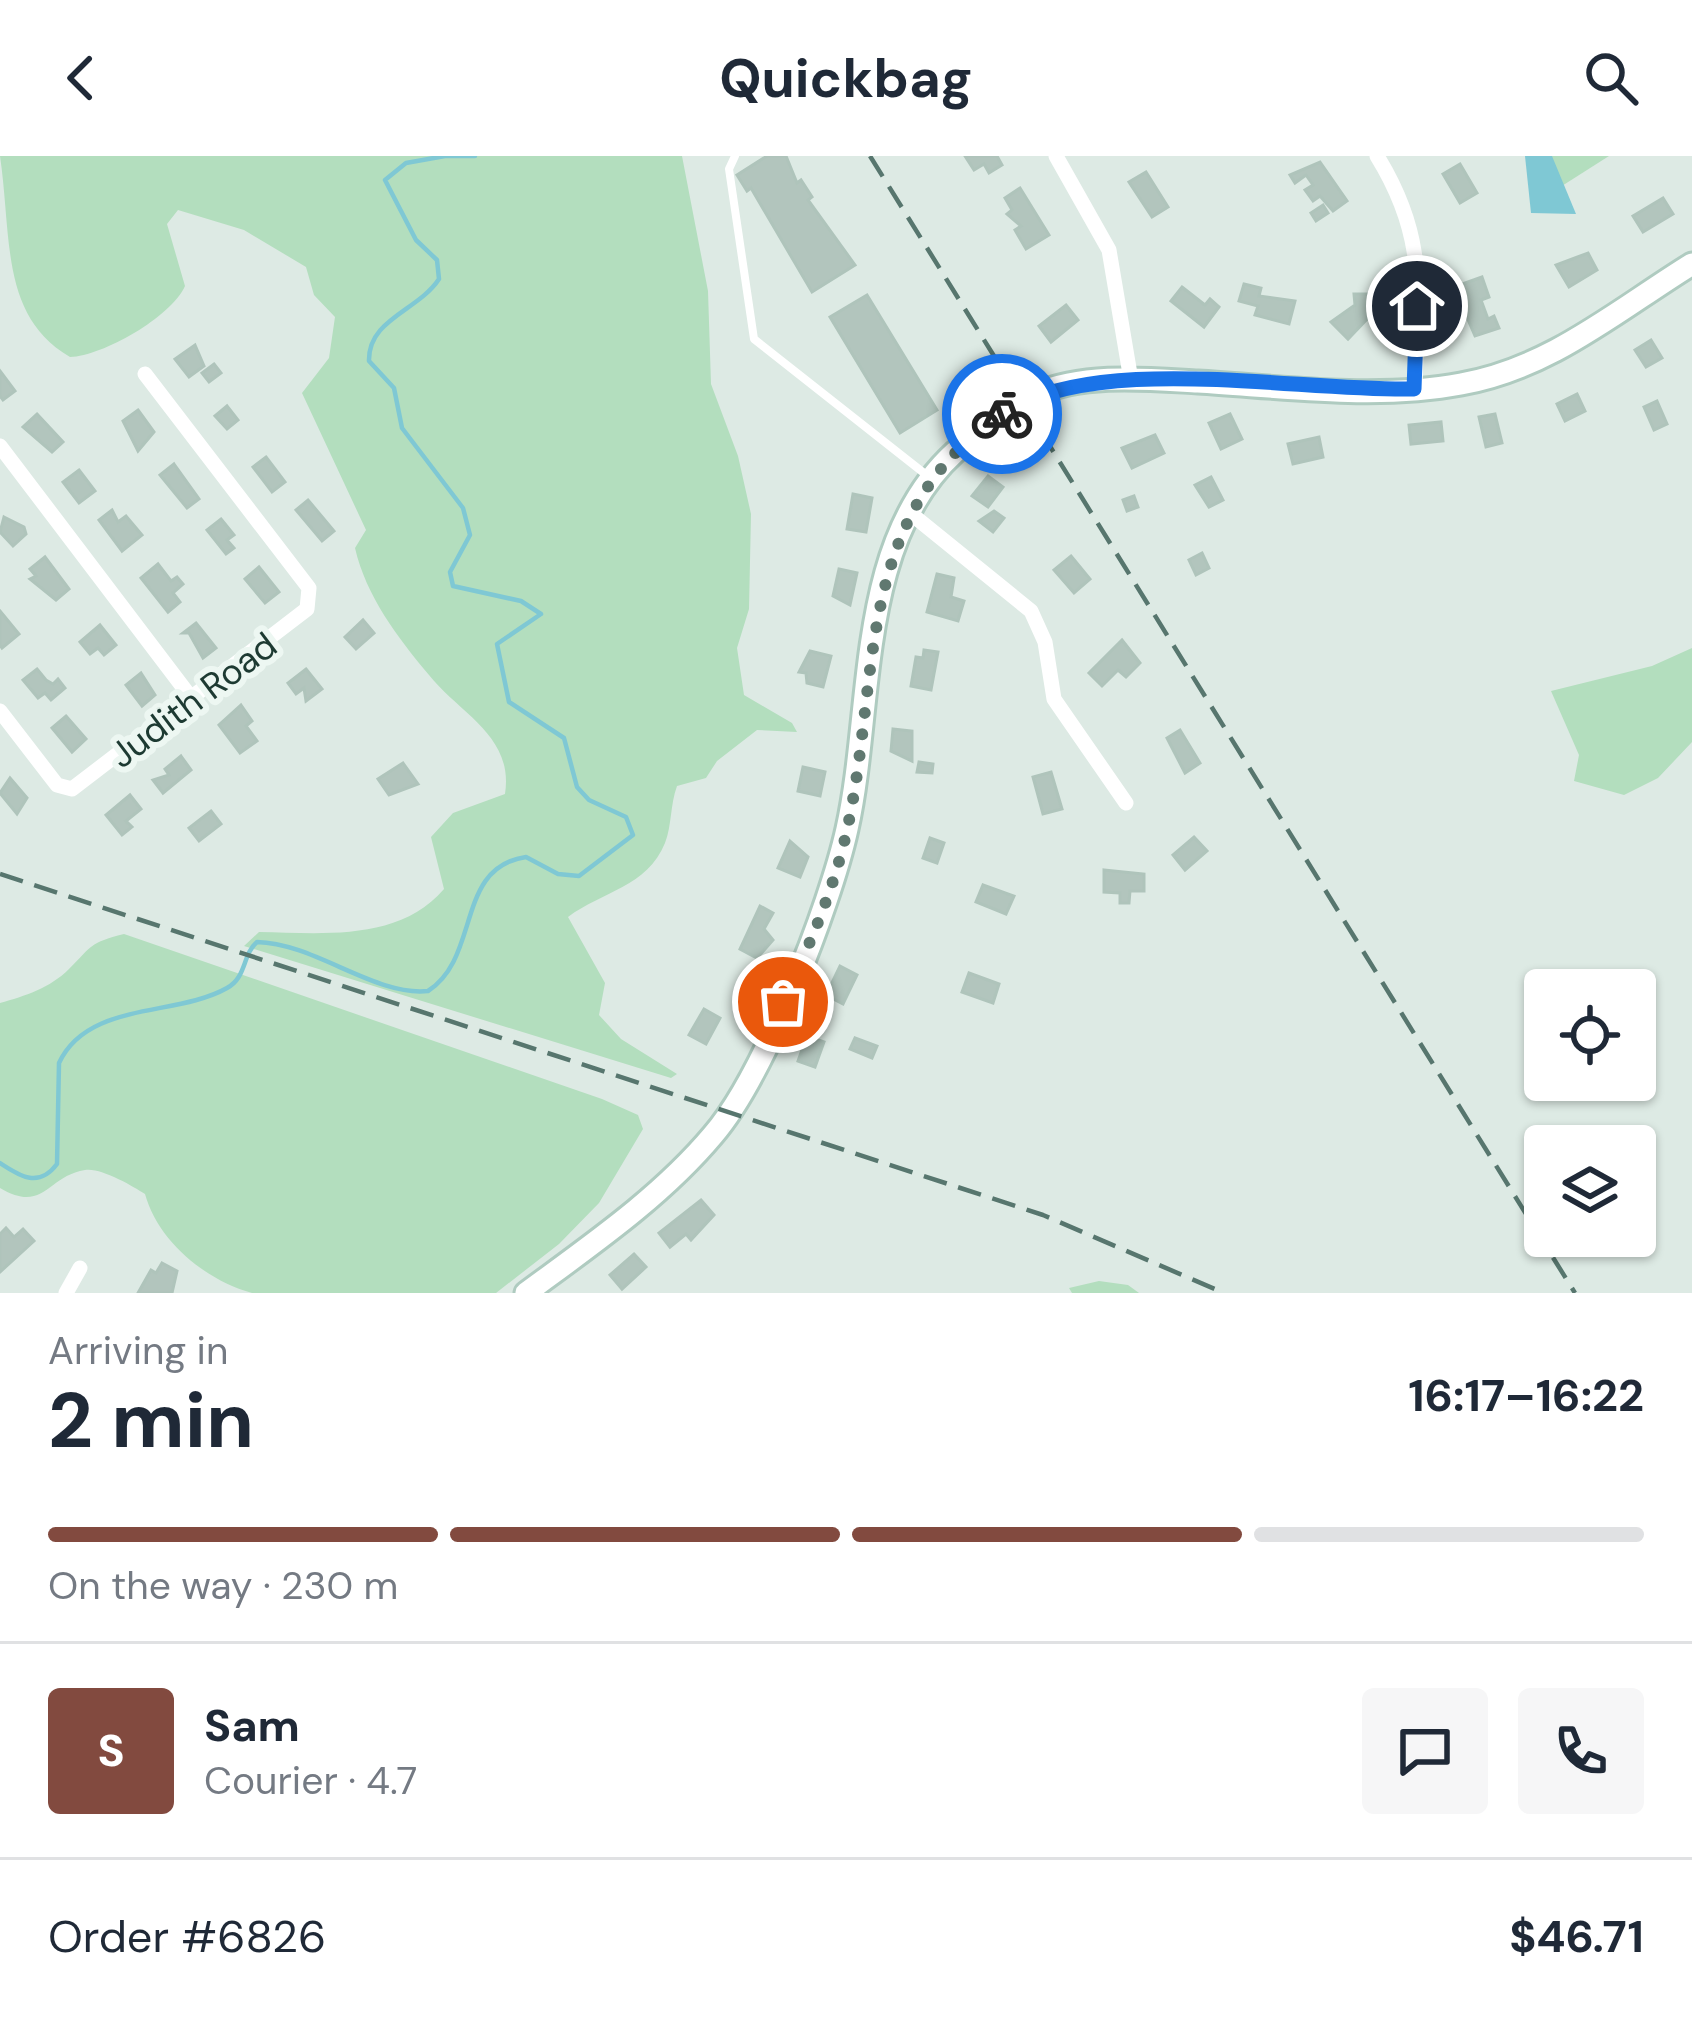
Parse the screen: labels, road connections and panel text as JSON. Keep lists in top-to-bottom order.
{
  "streets": {
    "street": ["Judith Road"]
  },
  "page": {
    "header": "Quickbag",
    "heading": ["2 min", "Arriving in", "16:17–16:22"],
    "panel": [
      "Sam",
      "Courier · 4.7",
      "Order #6826",
      "$46.71"
    ],
    "bar": "On the way · 230 m",
    "round": "S"
  }
}
